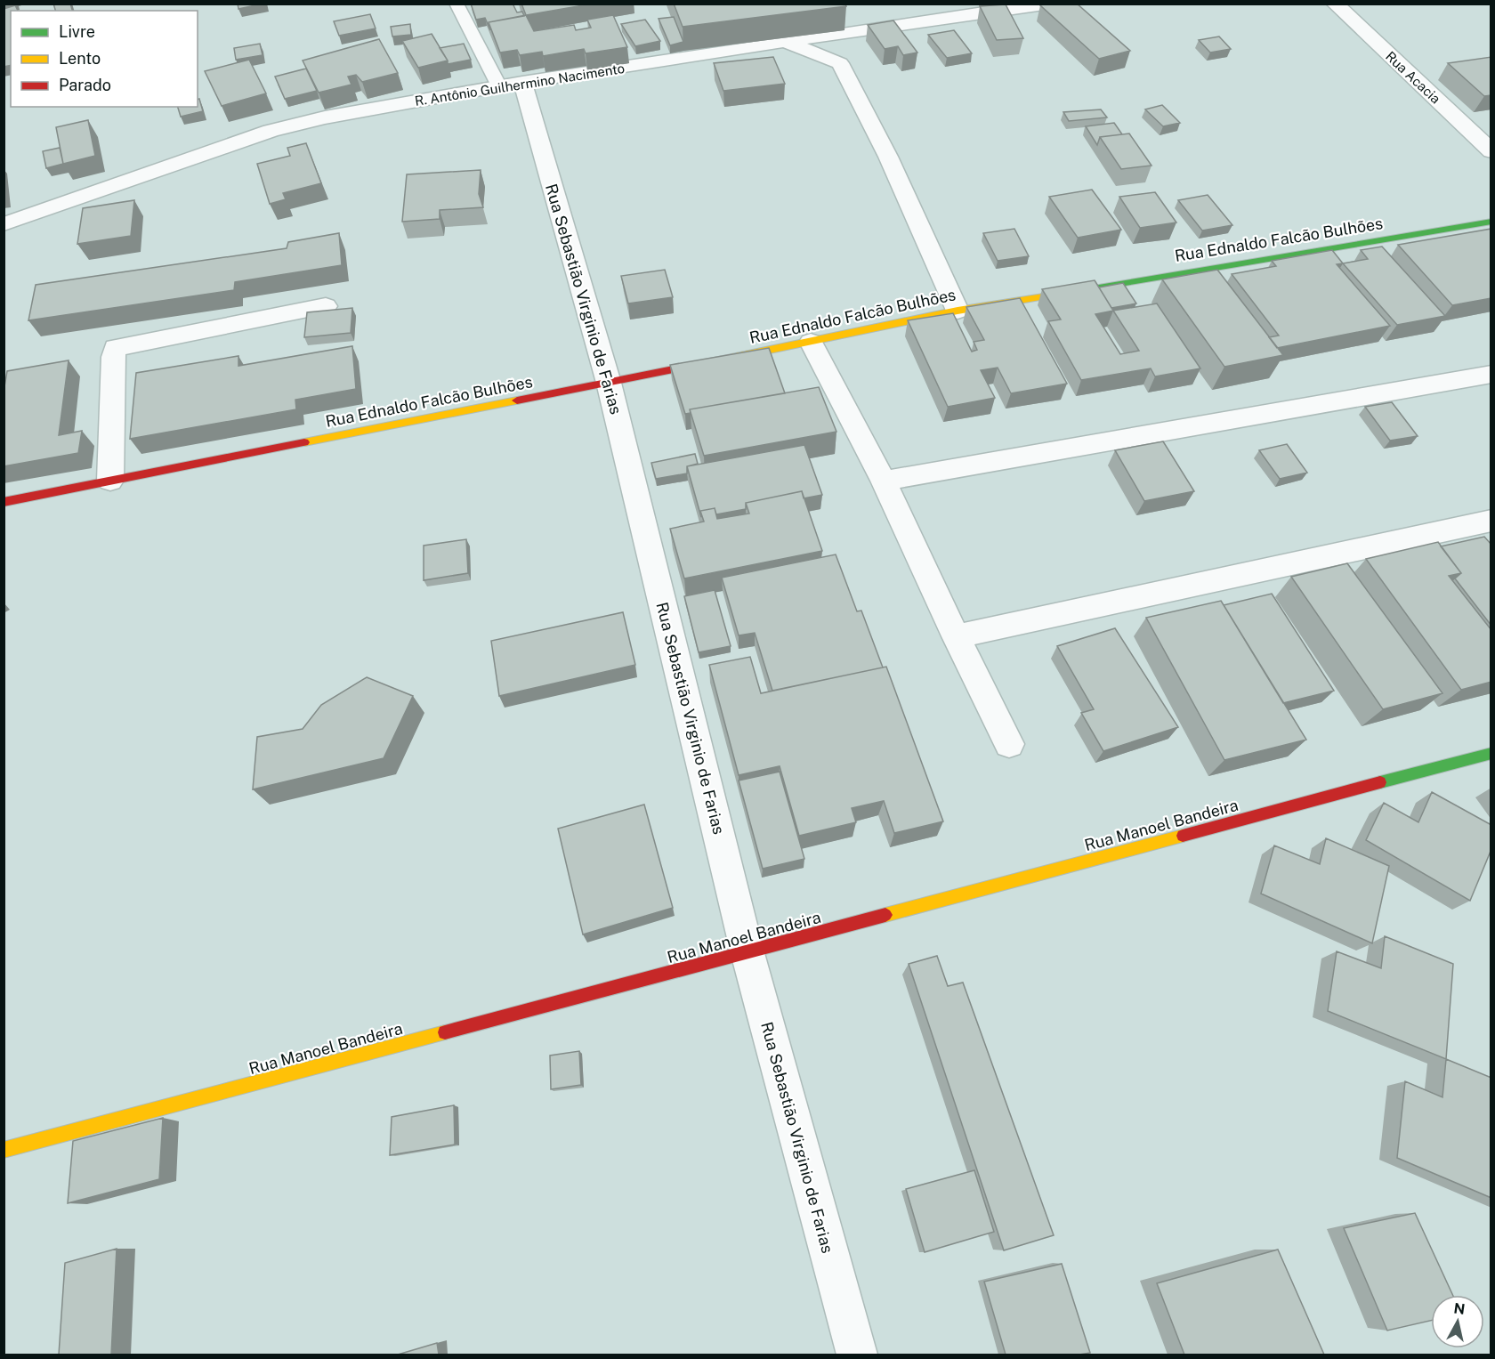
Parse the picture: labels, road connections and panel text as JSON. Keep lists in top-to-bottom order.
{
  "streets": {
    "street": [
      "Rua Acacia",
      "R. Antônio Guilhermino Nacimento",
      "Rua Ednaldo Falcão Bulhões",
      "Rua Sebastião Virginio de Farias",
      "Rua Manoel Bandeira"
    ]
  },
  "crossings": [
    ["R. Antônio Guilhermino Nacimento", "Rua Sebastião Virginio de Farias"],
    ["Rua Ednaldo Falcão Bulhões", "Rua Sebastião Virginio de Farias"],
    ["Rua Sebastião Virginio de Farias", "Rua Manoel Bandeira"]
  ],
  "legend": ["Livre", "Lento", "Parado"],
  "north": "top"
}
